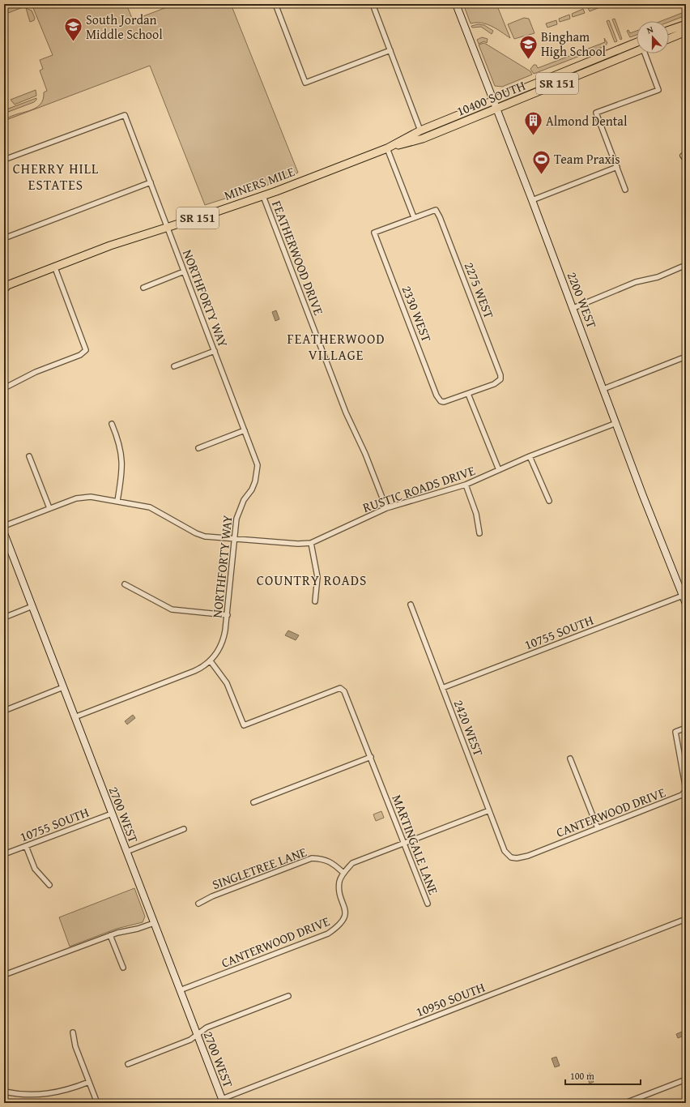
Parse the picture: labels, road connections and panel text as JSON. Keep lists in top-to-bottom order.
{
  "streets": {
    "main road": ["SR 151", "10400 SOUTH", "MINERS MILE"],
    "street": [
      "FEATHERWOOD DRIVE",
      "2275 WEST",
      "NORTHFORTY WAY",
      "2200 WEST",
      "2330 WEST",
      "RUSTIC ROADS DRIVE",
      "10755 SOUTH",
      "2420 WEST",
      "CANTERWOOD DRIVE",
      "2700 WEST",
      "MARTINGALE LANE",
      "SINGLETREE LANE",
      "10950 SOUTH"
    ]
  },
  "crossings": [
    ["10400 SOUTH", "MINERS MILE"],
    ["10400 SOUTH", "2200 WEST"],
    ["MINERS MILE", "FEATHERWOOD DRIVE"],
    ["MINERS MILE", "NORTHFORTY WAY"],
    ["FEATHERWOOD DRIVE", "RUSTIC ROADS DRIVE"],
    ["2275 WEST", "2330 WEST"],
    ["NORTHFORTY WAY", "RUSTIC ROADS DRIVE"],
    ["NORTHFORTY WAY", "2700 WEST"],
    ["NORTHFORTY WAY", "MARTINGALE LANE"],
    ["2200 WEST", "RUSTIC ROADS DRIVE"],
    ["2200 WEST", "10755 SOUTH"],
    ["10755 SOUTH", "2420 WEST"],
    ["10755 SOUTH", "2700 WEST"],
    ["2420 WEST", "CANTERWOOD DRIVE"],
    ["CANTERWOOD DRIVE", "2700 WEST"],
    ["CANTERWOOD DRIVE", "SINGLETREE LANE"],
    ["2700 WEST", "10950 SOUTH"]
  ],
  "districts": ["CHERRY HILL ESTATES", "FEATHERWOOD VILLAGE", "COUNTRY ROADS"],
  "places": {
    "school or university": ["South Jordan Middle School", "Bingham High School"],
    "building": ["Almond Dental"],
    "sports": ["Team Praxis"]
  },
  "scale_bar": "100 m",
  "north": "top"
}
